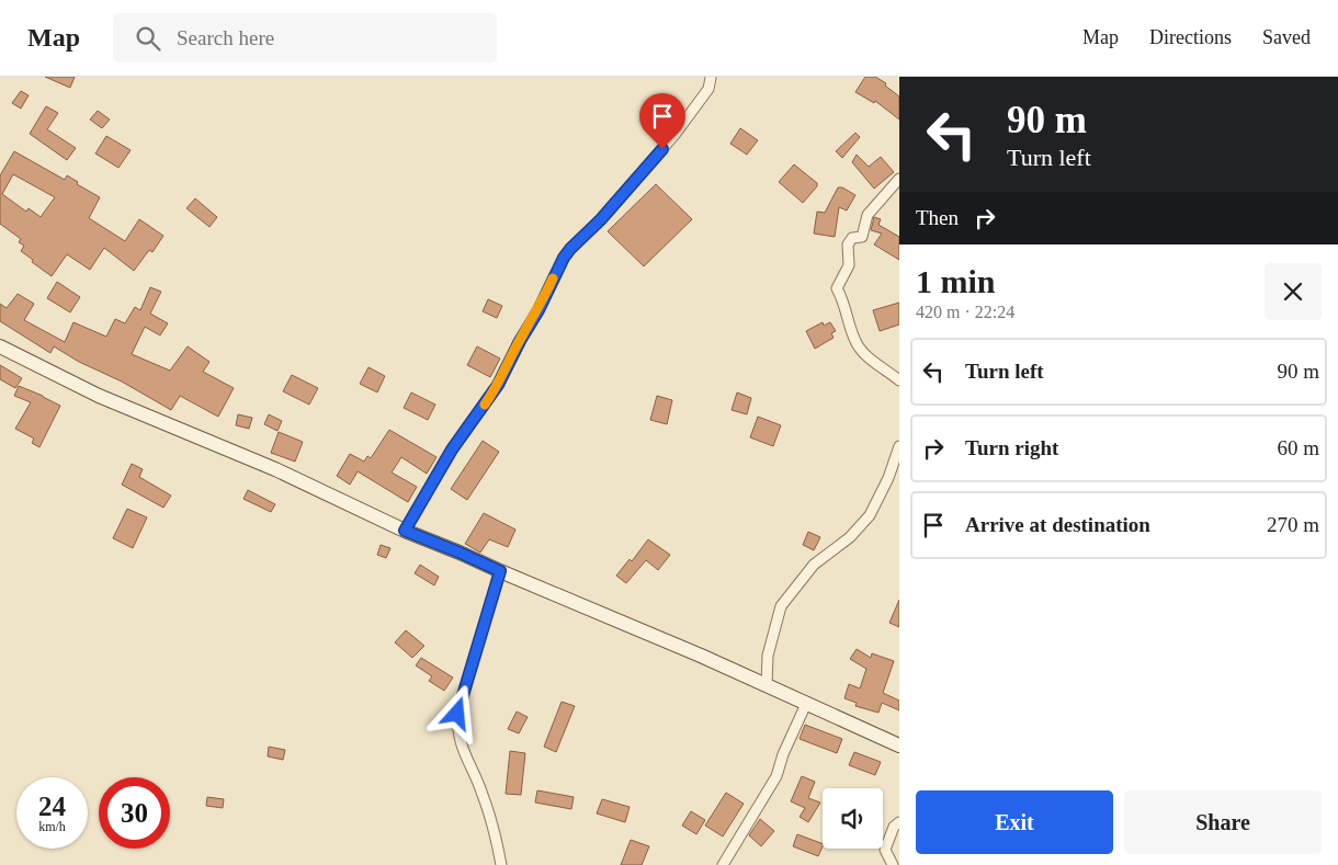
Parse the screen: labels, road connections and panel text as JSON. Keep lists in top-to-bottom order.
{
  "page": {
    "header": "Map",
    "search": "Search here",
    "nav": ["Map", "Directions", "Saved"],
    "turn": ["90 m", "Turn left"],
    "then": "Then",
    "heading": ["1 min", "420 m · 22:24"],
    "list": [
      {
        "name": "Turn left",
        "value": "90 m"
      },
      {
        "name": "Turn right",
        "value": "60 m"
      },
      {
        "name": "Arrive at destination",
        "value": "270 m"
      }
    ],
    "speed": "24 km/h",
    "limit": "30",
    "buttons": ["Exit", "Share"]
  }
}
